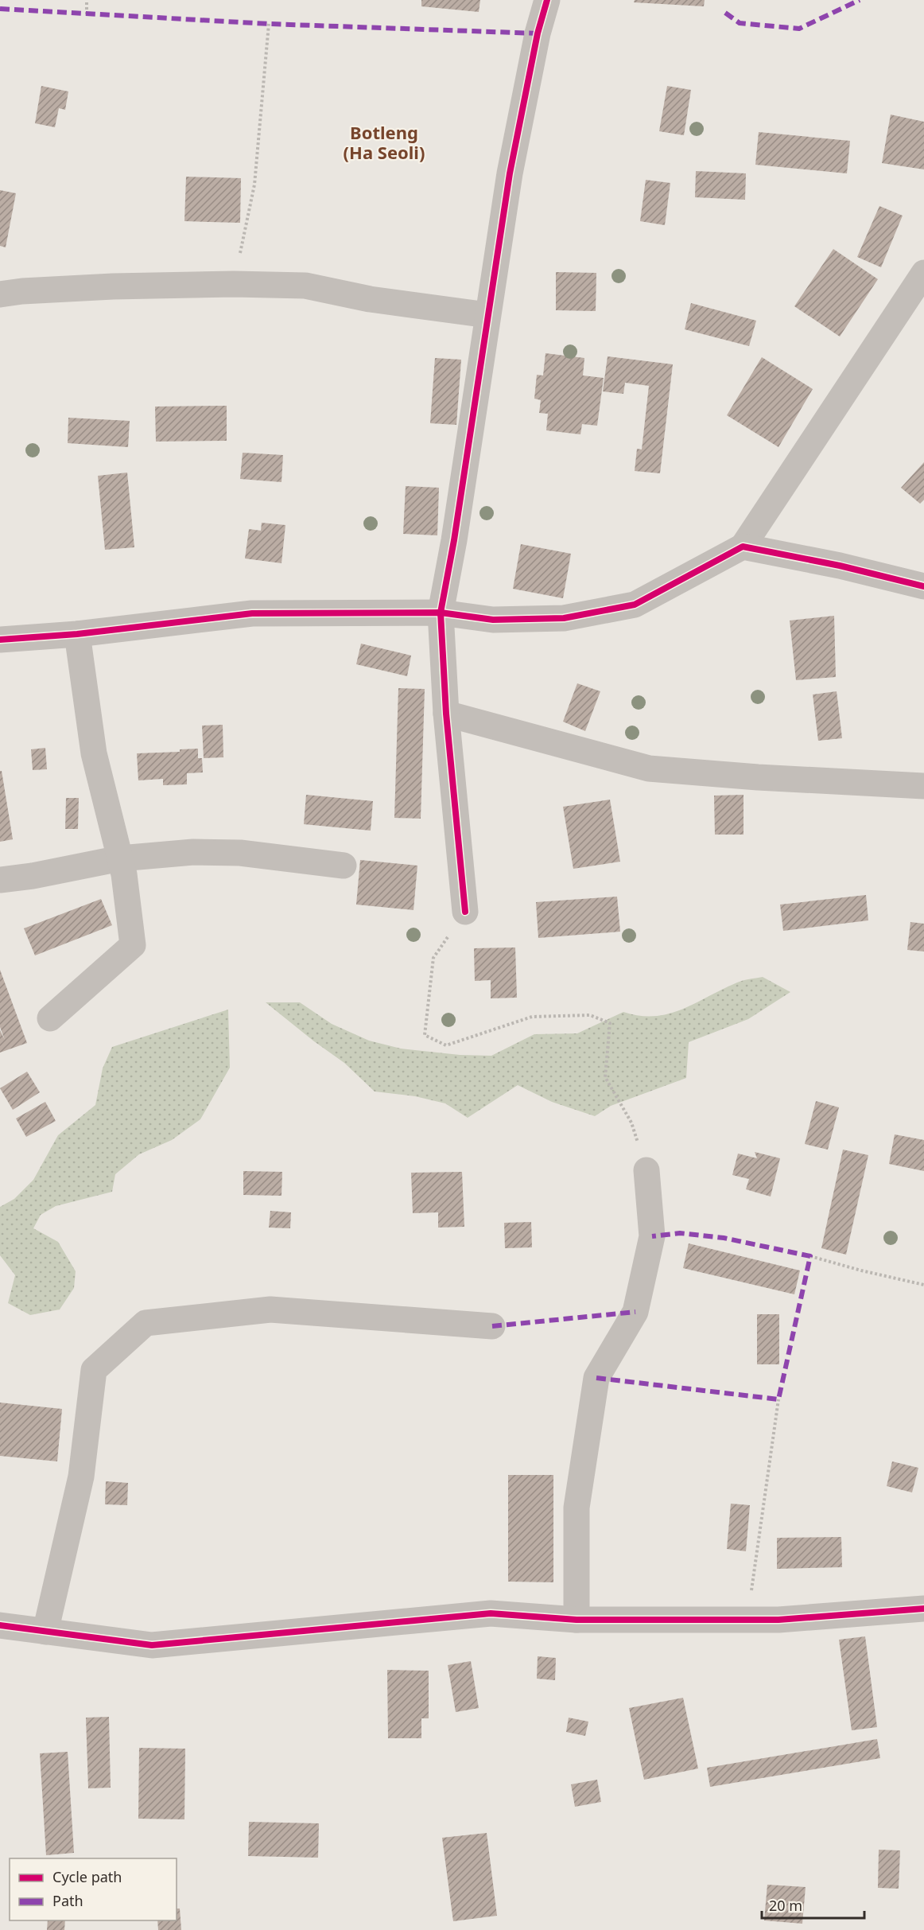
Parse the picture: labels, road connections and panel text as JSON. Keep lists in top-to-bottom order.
{
  "districts": ["Botleng (Ha Seoli)"],
  "legend": ["Cycle path", "Path"],
  "scale_bar": "20 m"
}
